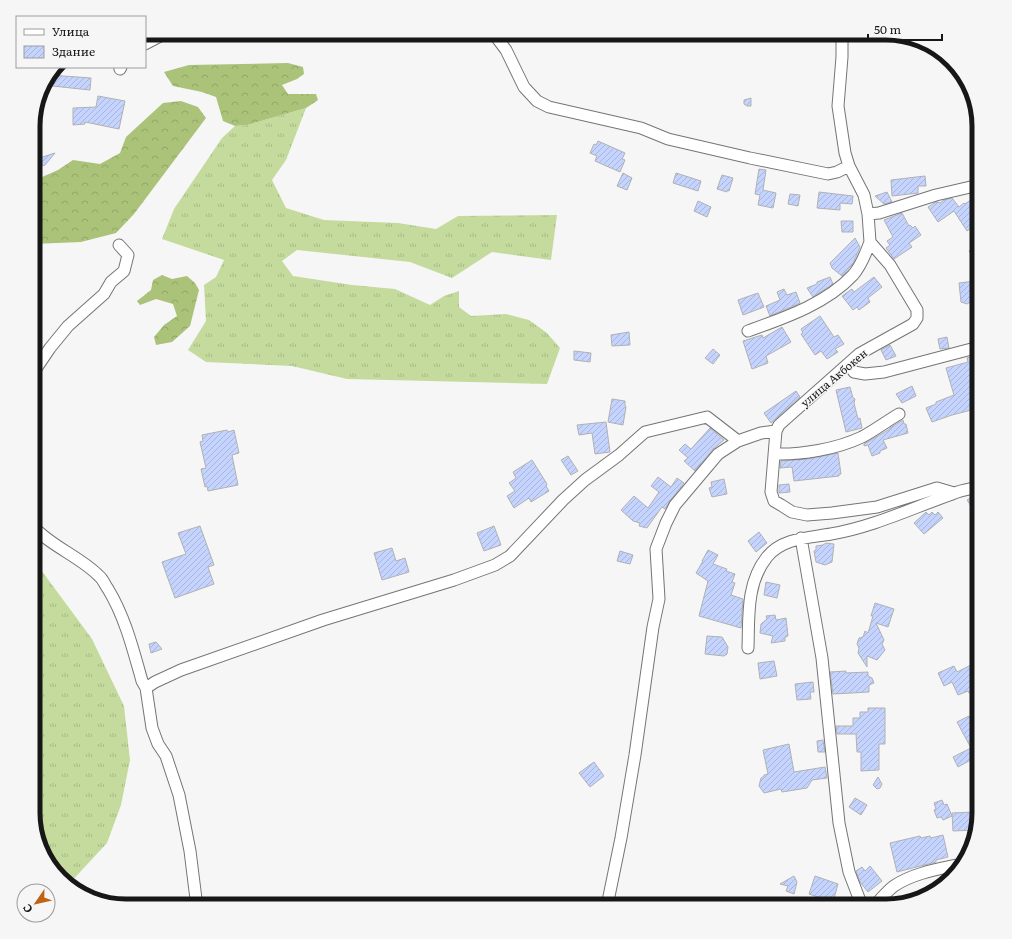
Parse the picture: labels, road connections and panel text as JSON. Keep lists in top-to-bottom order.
{
  "streets": {
    "street": ["улица Акбокен"]
  },
  "legend": ["Улица", "Здание"],
  "scale_bar": "50 m",
  "north": "bottom left"
}
